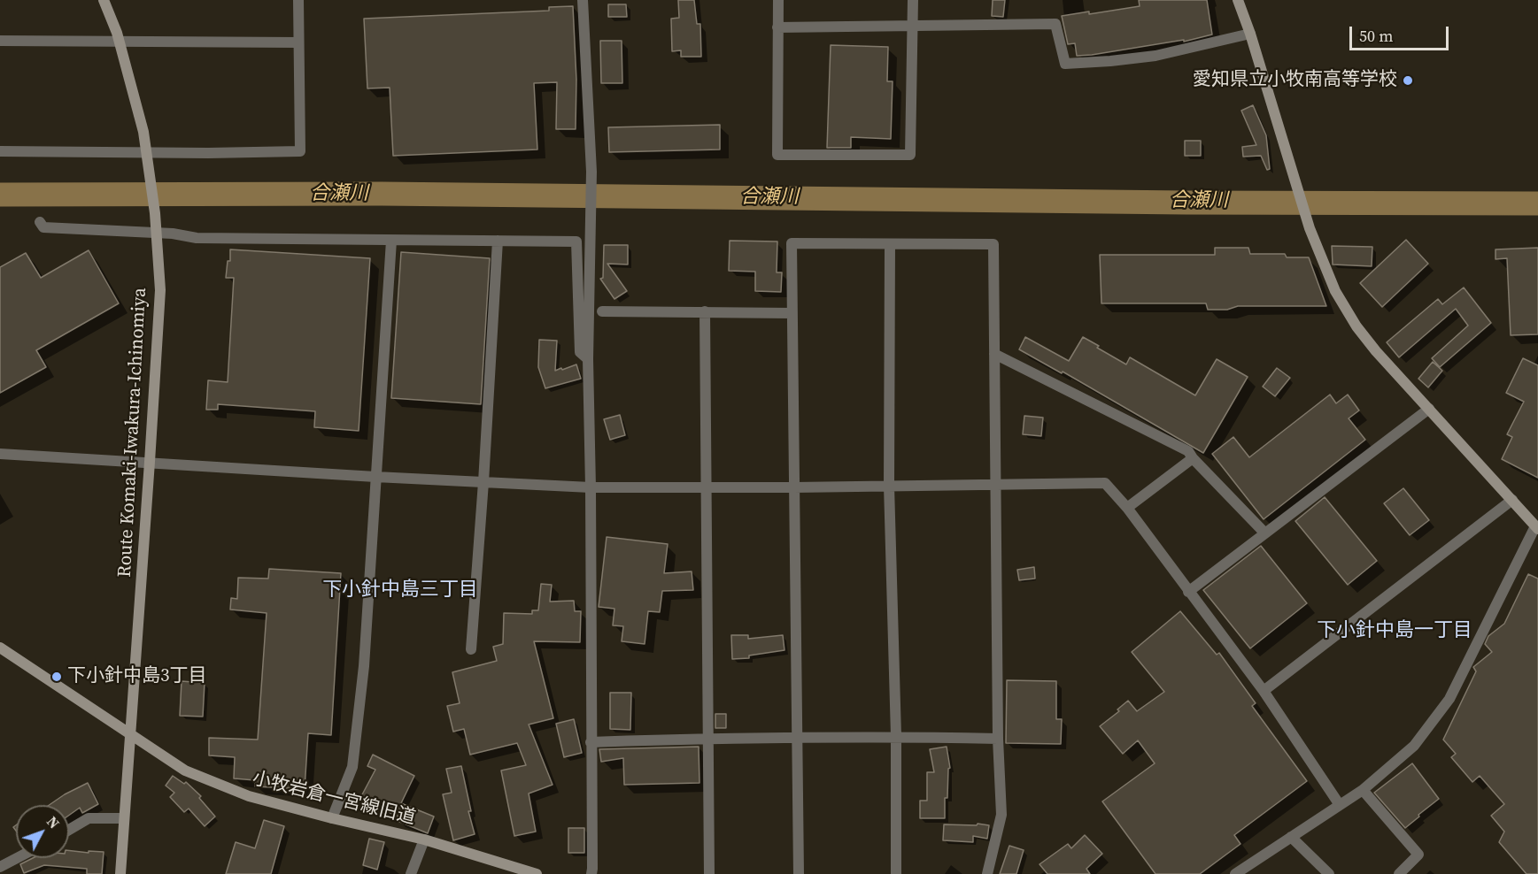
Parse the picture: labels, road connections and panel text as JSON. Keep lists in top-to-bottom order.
{
  "streets": {
    "street": ["Route Komaki-Iwakura-Ichinomiya", "小牧岩倉一宮線旧道"]
  },
  "crossings": [
    ["Route Komaki-Iwakura-Ichinomiya", "小牧岩倉一宮線旧道"]
  ],
  "districts": ["下小針中島三丁目", "下小針中島一丁目"],
  "water": ["合瀬川"],
  "places": ["愛知県立小牧南高等学校", "下小針中島3丁目"],
  "scale_bar": "50 m",
  "north": "top right"
}
